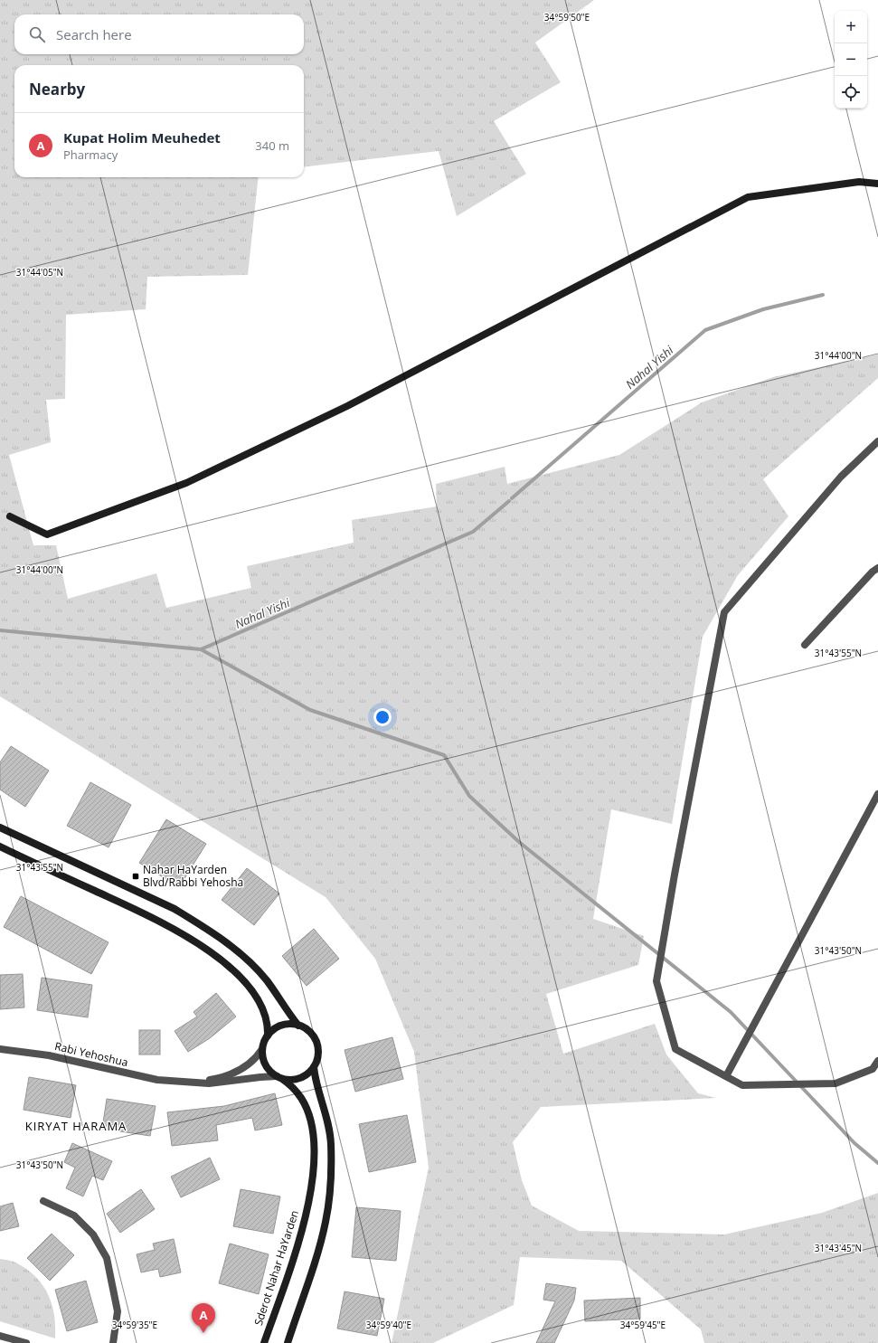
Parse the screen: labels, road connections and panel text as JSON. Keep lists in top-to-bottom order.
{
  "streets": {
    "main road": ["Sderot Nahar HaYarden"],
    "street": ["Rabi Yehoshua"]
  },
  "crossings": [
    ["Rabi Yehoshua", "Sderot Nahar HaYarden"]
  ],
  "districts": ["KIRYAT HARAMA"],
  "water": ["Nahal Yishi"],
  "places": {
    "transit": ["Nahar HaYarden Blvd/Rabbi Yehosha"]
  },
  "page": {
    "map_buttons": ["+", "−"],
    "search": "Search here",
    "heading": "Nearby",
    "list": [
      {
        "mark": "A",
        "name": "Kupat Holim Meuhedet",
        "note": "Pharmacy",
        "value": "340 m"
      }
    ],
    "pins": "A"
  },
  "coordinates": [
    "34°59'50\"E",
    "31°44'05\"N",
    "31°44'00\"N",
    "31°43'55\"N",
    "31°43'50\"N",
    "31°43'45\"N",
    "34°59'35\"E",
    "34°59'40\"E",
    "34°59'45\"E"
  ]
}
